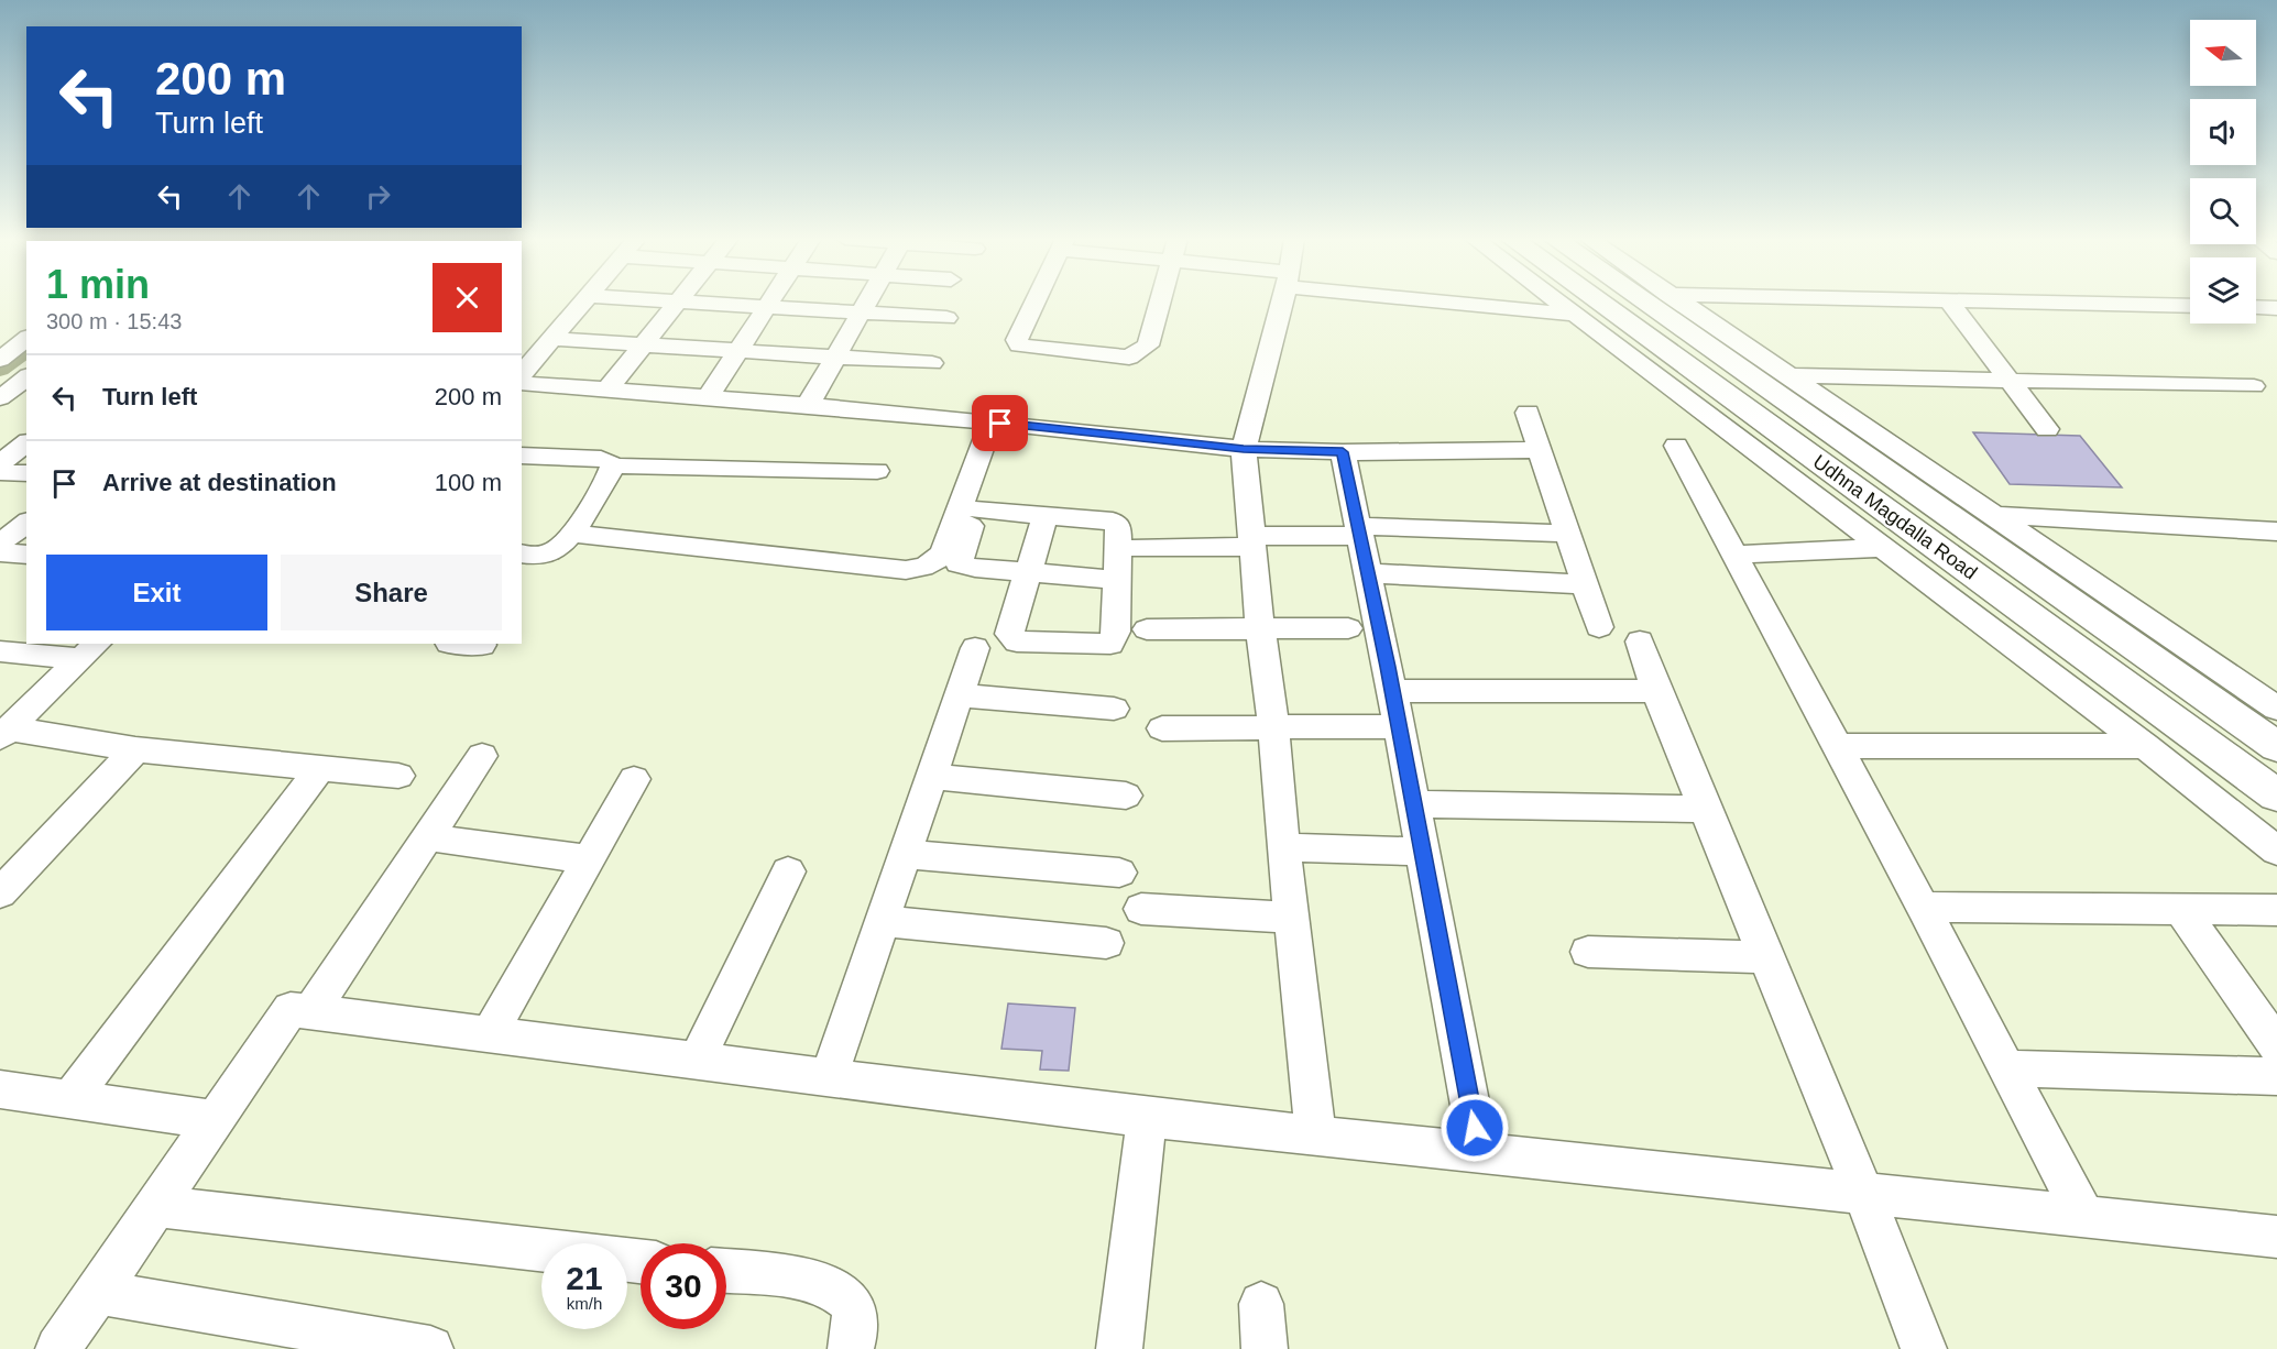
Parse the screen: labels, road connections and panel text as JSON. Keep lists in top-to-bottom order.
{
  "streets": {
    "main road": ["Udhna Magdalla Road"]
  },
  "north": "left",
  "page": {
    "turn": ["200 m", "Turn left"],
    "heading": ["1 min", "300 m · 15:43"],
    "list": [
      {
        "name": "Turn left",
        "value": "200 m"
      },
      {
        "name": "Arrive at destination",
        "value": "100 m"
      }
    ],
    "buttons": ["Exit", "Share"],
    "speed": "21 km/h",
    "limit": "30"
  }
}
